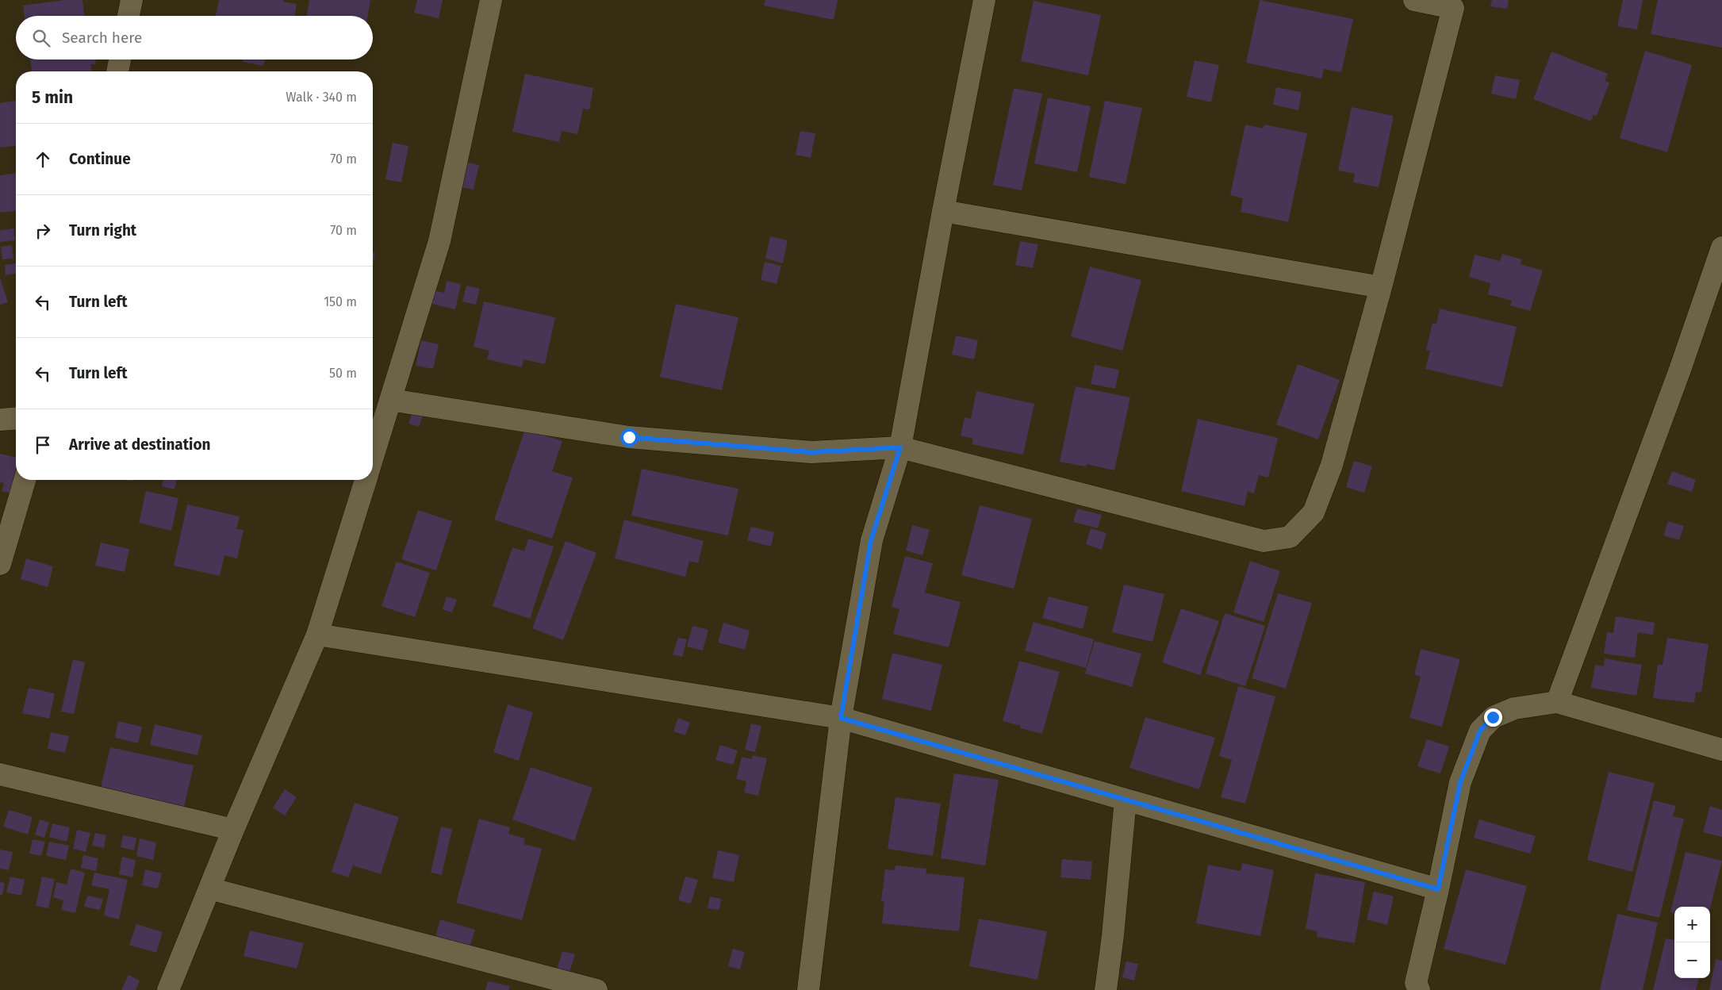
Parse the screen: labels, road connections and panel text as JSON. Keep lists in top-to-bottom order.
{
  "page": {
    "search": "Search here",
    "heading": ["5 min", "Walk · 340 m"],
    "list": [
      ["Continue", "70 m"],
      ["Turn right", "70 m"],
      ["Turn left", "150 m"],
      ["Turn left", "50 m"],
      "Arrive at destination"
    ],
    "map_buttons": ["+", "−"]
  }
}
